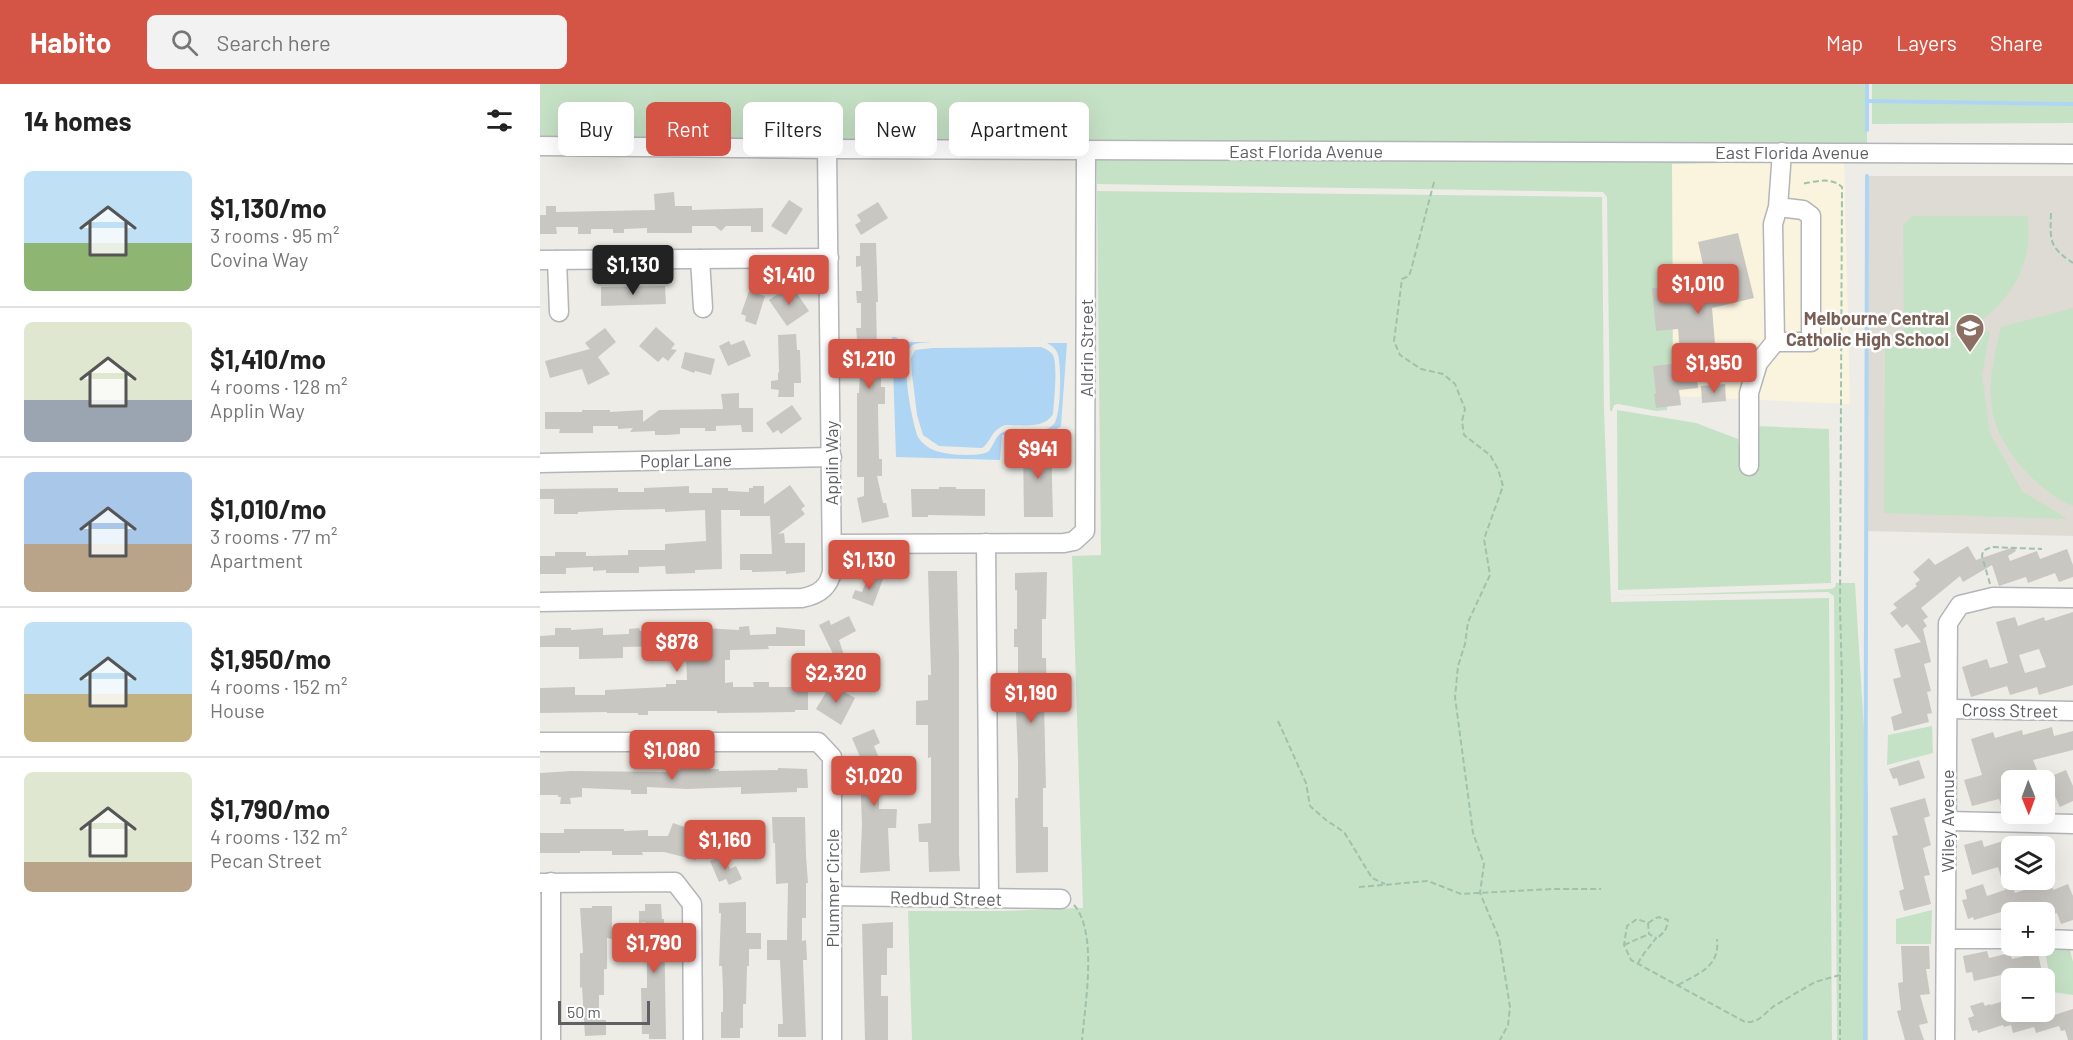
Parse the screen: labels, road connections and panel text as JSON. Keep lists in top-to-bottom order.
{
  "streets": {
    "street": [
      "East Florida Avenue",
      "Aldrin Street",
      "Poplar Lane",
      "Applin Way",
      "Cross Street",
      "Wiley Avenue",
      "Plummer Circle",
      "Redbud Street"
    ]
  },
  "crossings": [
    ["Poplar Lane", "Applin Way"],
    ["Cross Street", "Wiley Avenue"],
    ["Plummer Circle", "Redbud Street"]
  ],
  "places": {
    "school or university": ["Melbourne Central Catholic High School"]
  },
  "scale_bar": "50 m",
  "north": "bottom",
  "page": {
    "header": "Habito",
    "search": "Search here",
    "nav": ["Map", "Layers", "Share"],
    "heading": "14 homes",
    "chip": [
      "Buy",
      "Rent",
      "Filters",
      "New",
      "Apartment"
    ],
    "list": [
      {
        "name": "$1,130/mo",
        "note": "3 rooms · 95 m² · Covina Way"
      },
      {
        "name": "$1,410/mo",
        "note": "4 rooms · 128 m² · Applin Way"
      },
      {
        "name": "$1,010/mo",
        "note": "3 rooms · 77 m² · Apartment"
      },
      {
        "name": "$1,950/mo",
        "note": "4 rooms · 152 m² · House"
      },
      {
        "name": "$1,790/mo",
        "note": "4 rooms · 132 m² · Pecan Street"
      }
    ],
    "price": [
      "$1,130",
      "$1,410",
      "$1,010",
      "$1,210",
      "$1,950",
      "$941",
      "$1,130",
      "$878",
      "$2,320",
      "$1,190",
      "$1,080",
      "$1,020",
      "$1,160",
      "$1,790"
    ],
    "map_buttons": ["+", "−"],
    "scale": "50 m"
  }
}
